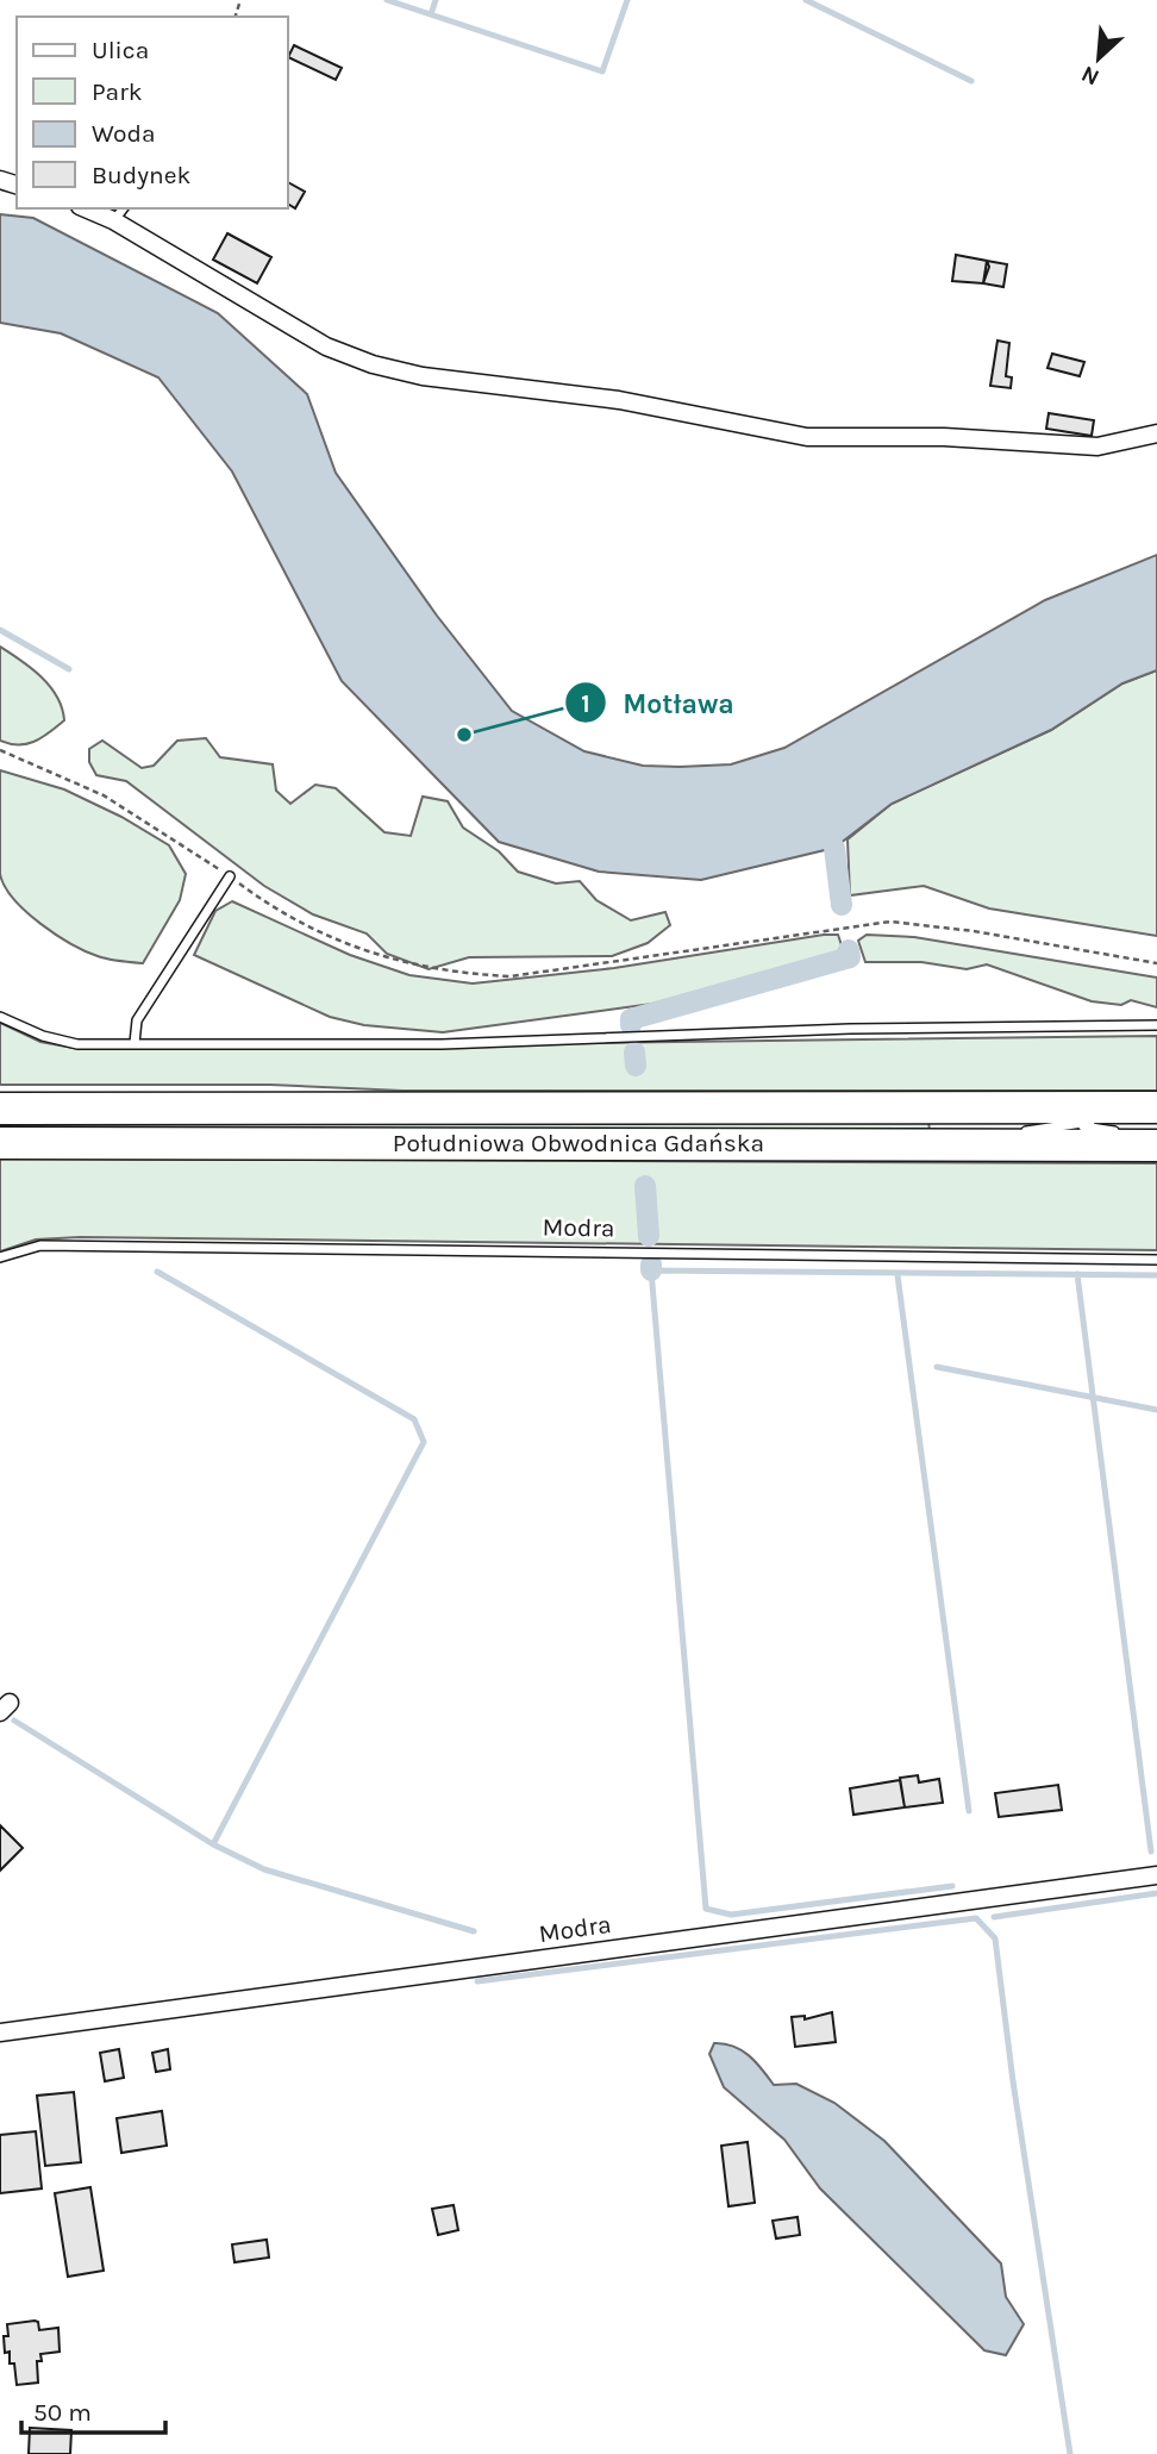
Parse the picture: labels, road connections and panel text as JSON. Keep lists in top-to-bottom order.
{
  "streets": {
    "highway": ["Południowa Obwodnica Gdańska"],
    "street": ["Modra"]
  },
  "places": ["Motława"],
  "legend": [
    "Ulica",
    "Park",
    "Woda",
    "Budynek"
  ],
  "scale_bar": "50 m",
  "north": "bottom left"
}
